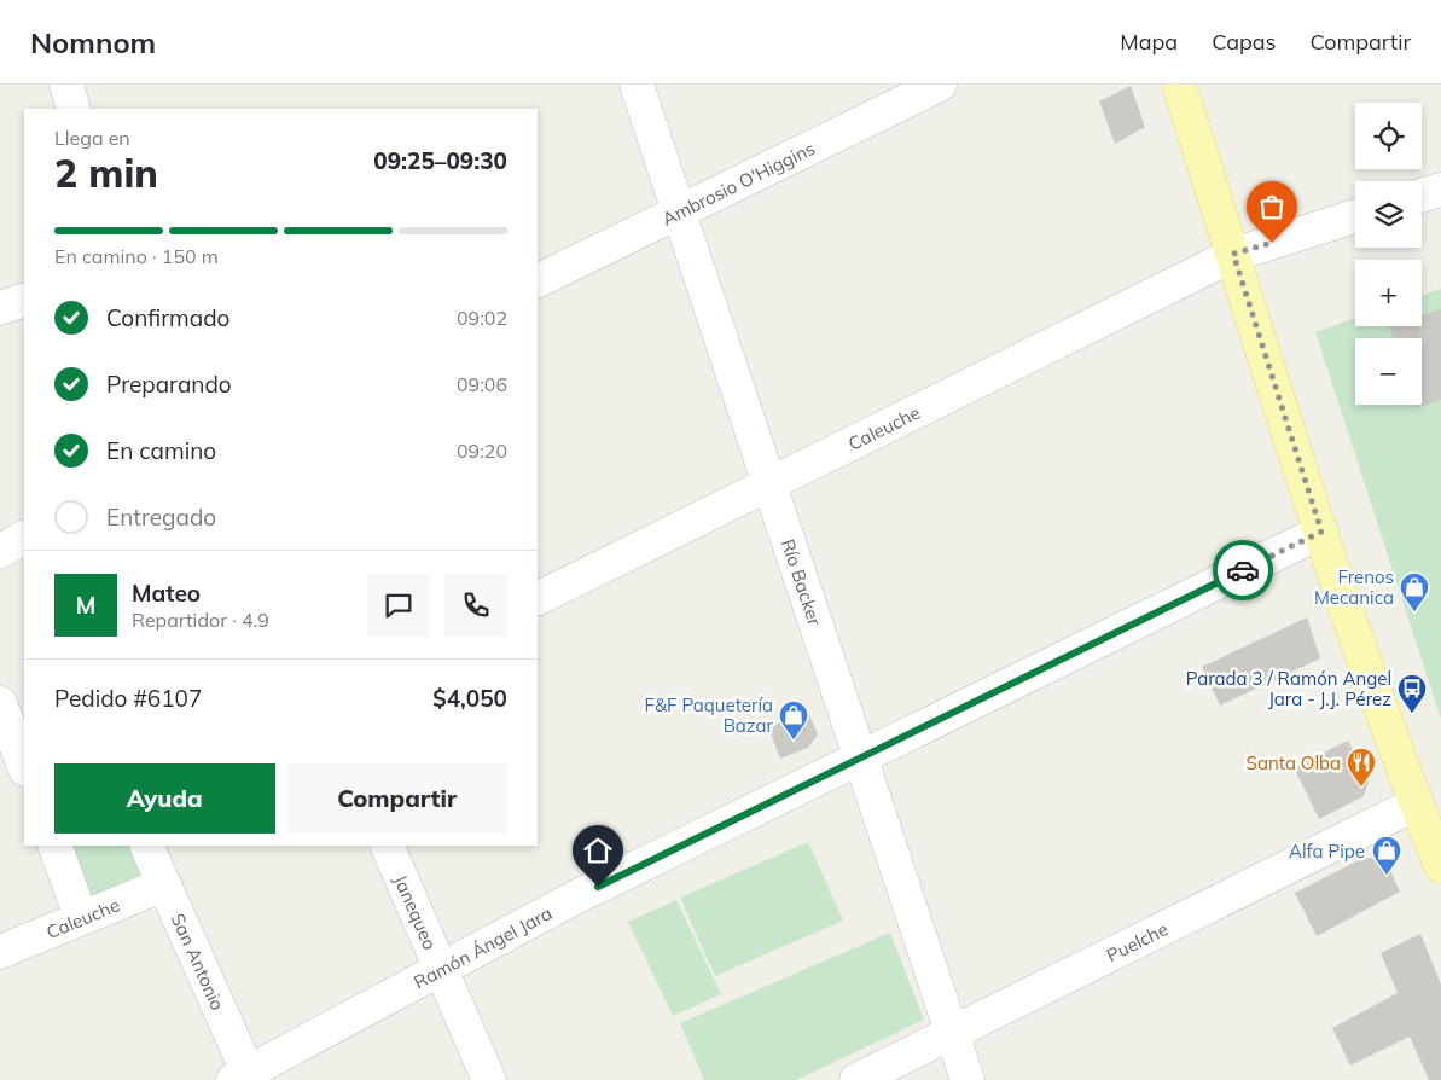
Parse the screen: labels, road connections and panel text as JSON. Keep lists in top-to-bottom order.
{
  "streets": {
    "street": [
      "Ambrosio O'Higgins",
      "Caleuche",
      "Río Backer",
      "Janequeo",
      "Puelche",
      "Ramón Ángel Jara",
      "San Antonio"
    ]
  },
  "crossings": [
    ["Ambrosio O'Higgins", "Río Backer"],
    ["Caleuche", "Río Backer"],
    ["Caleuche", "San Antonio"],
    ["Río Backer", "Puelche"],
    ["Río Backer", "Ramón Ángel Jara"],
    ["Janequeo", "Ramón Ángel Jara"],
    ["Ramón Ángel Jara", "San Antonio"]
  ],
  "places": {
    "shop": ["Frenos Mecanica", "F&F Paquetería Bazar", "Alfa Pipe"],
    "bus stop": ["Parada 3 / Ramón Angel Jara - J.J. Pérez"],
    "restaurant": ["Santa Olba"]
  },
  "page": {
    "header": "Nomnom",
    "nav": ["Mapa", "Capas", "Compartir"],
    "map_buttons": ["+", "−"],
    "heading": ["2 min", "Llega en", "09:25–09:30"],
    "panel": [
      "Mateo",
      "Repartidor · 4.9",
      "Pedido #6107",
      "$4,050"
    ],
    "bar": "En camino · 150 m",
    "list": [
      ["Confirmado", "09:02"],
      ["Preparando", "09:06"],
      ["En camino", "09:20"],
      "Entregado"
    ],
    "round": "M",
    "buttons": ["Ayuda", "Compartir"]
  }
}
